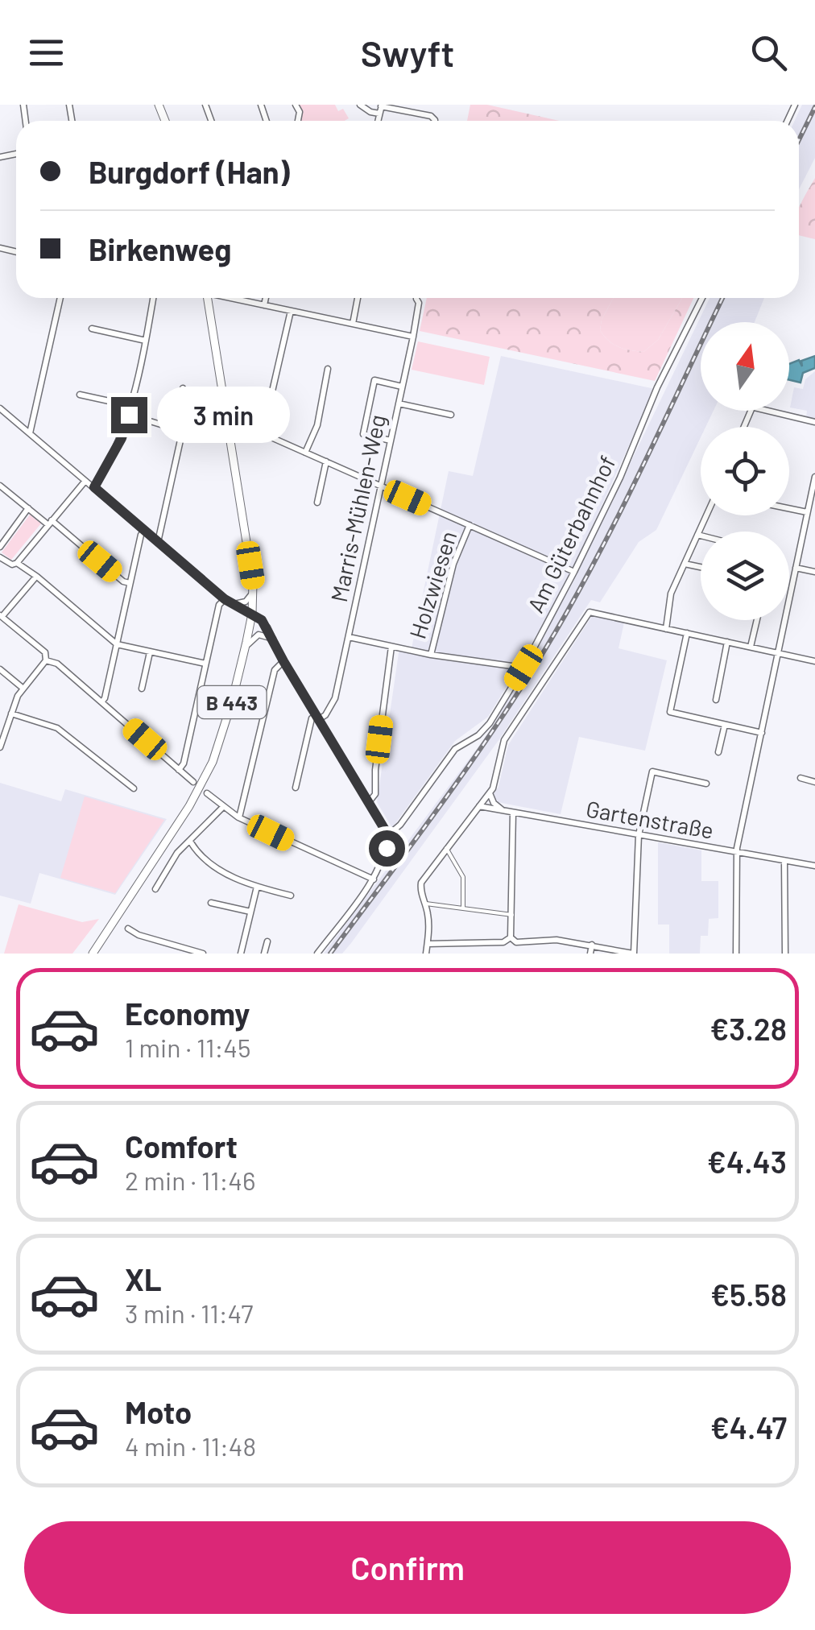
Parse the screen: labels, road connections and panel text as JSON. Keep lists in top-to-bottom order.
{
  "streets": {
    "main road": ["B 443"],
    "street": [
      "Marris-Mühlen-Weg",
      "Am Güterbahnhof",
      "Holzwiesen",
      "Gartenstraße"
    ]
  },
  "north": "top",
  "page": {
    "header": "Swyft",
    "banner": ["Burgdorf (Han)", "Birkenweg"],
    "bubble": "3 min",
    "list": [
      {
        "name": "Economy",
        "note": "1 min · 11:45",
        "value": "€3.28"
      },
      {
        "name": "Comfort",
        "note": "2 min · 11:46",
        "value": "€4.43"
      },
      {
        "name": "XL",
        "note": "3 min · 11:47",
        "value": "€5.58"
      },
      {
        "name": "Moto",
        "note": "4 min · 11:48",
        "value": "€4.47"
      }
    ],
    "buttons": "Confirm"
  }
}
